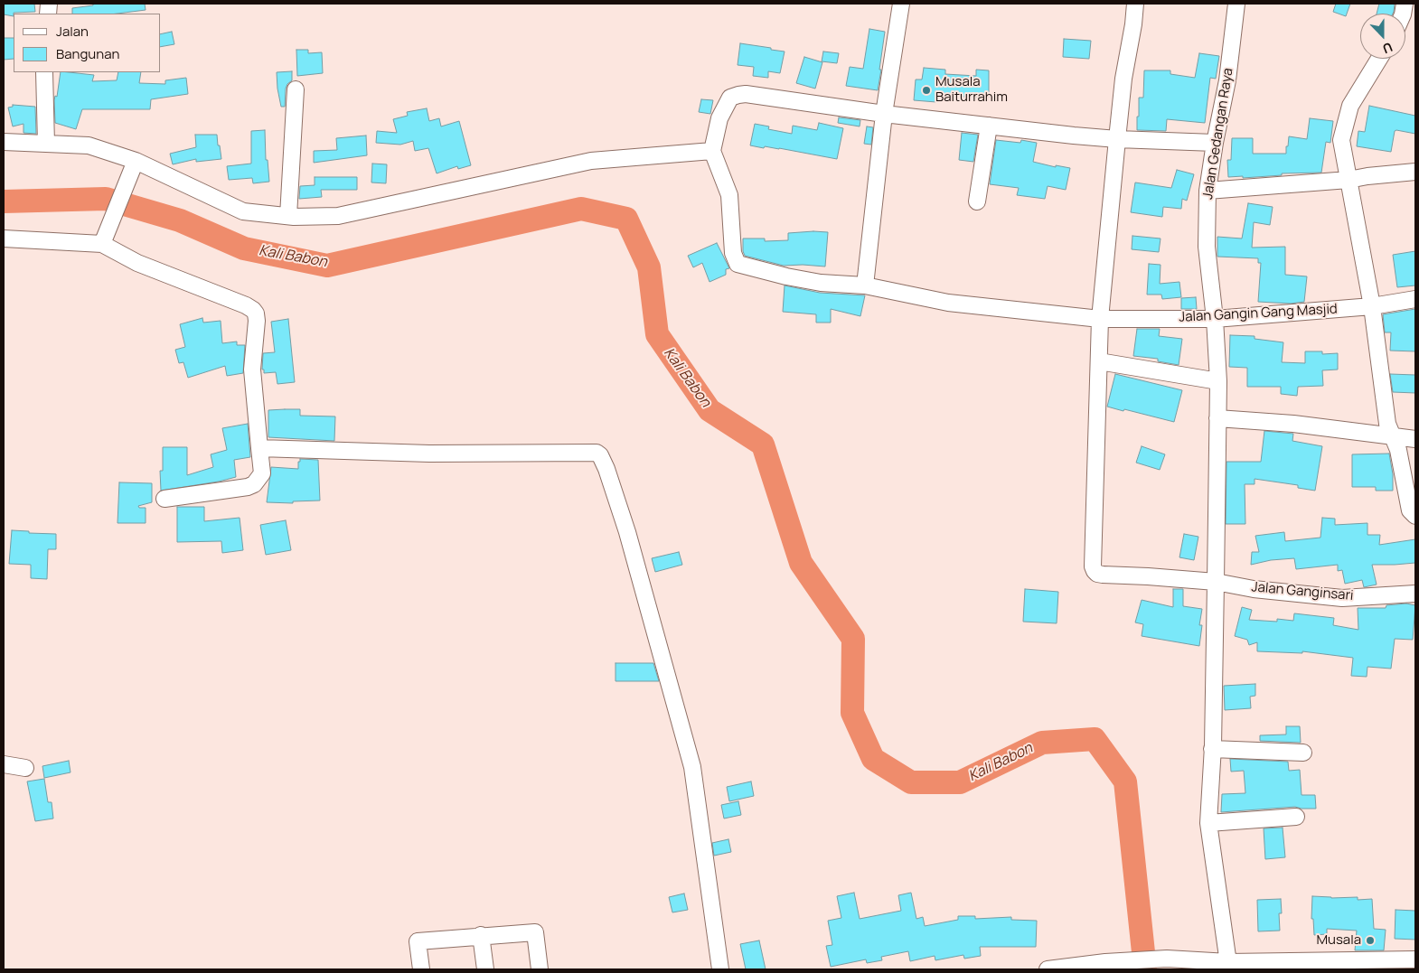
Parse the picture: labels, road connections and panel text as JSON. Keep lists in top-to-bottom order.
{
  "streets": {
    "street": ["Jalan Gedangan Raya", "Jalan Gangin Gang Masjid", "Jalan Ganginsari"]
  },
  "crossings": [
    ["Jalan Gedangan Raya", "Jalan Gangin Gang Masjid"],
    ["Jalan Gedangan Raya", "Jalan Ganginsari"]
  ],
  "water": ["Kali Babon"],
  "places": ["Musala Baiturrahim", "Musala"],
  "legend": ["Jalan", "Bangunan"],
  "north": "bottom"
}
